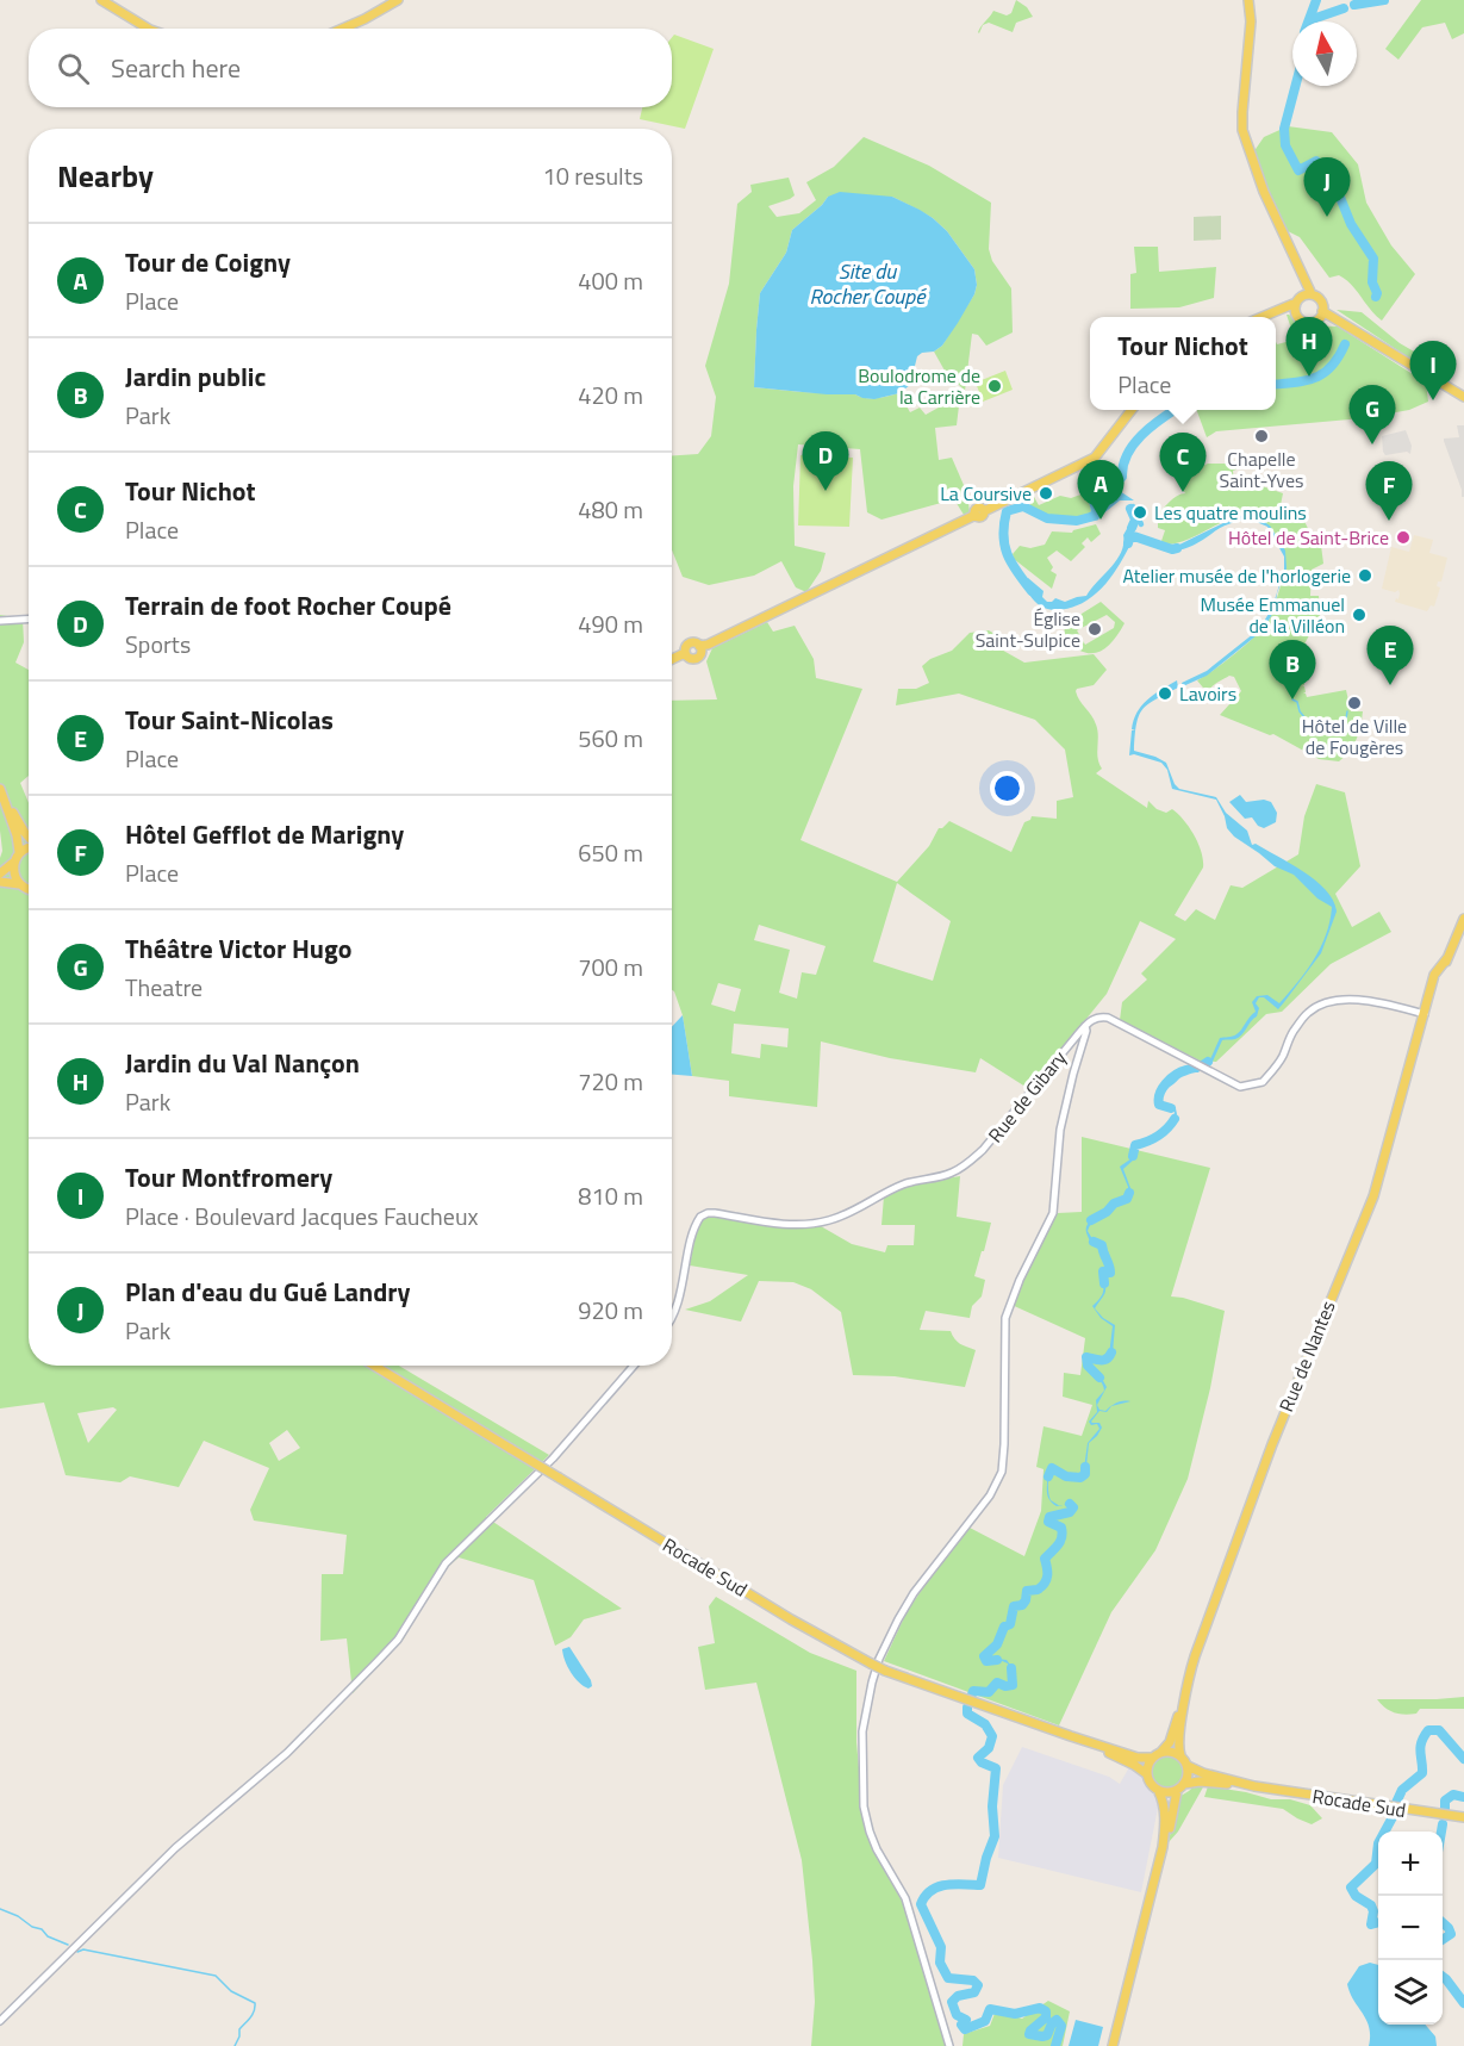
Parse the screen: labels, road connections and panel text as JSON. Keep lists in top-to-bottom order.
{
  "streets": {
    "main road": ["Rue de Nantes", "Rocade Sud"],
    "street": ["Rue de Gibary"]
  },
  "crossings": [
    ["Rue de Gibary", "Rue de Nantes"],
    ["Rue de Nantes", "Rocade Sud"]
  ],
  "water": ["Site du Rocher Coupé"],
  "places": [
    "Boulodrome de la Carrière",
    "Chapelle Saint-Yves",
    "La Coursive",
    "Les quatre moulins",
    "Hôtel de Saint-Brice",
    "Atelier musée de l'horlogerie",
    "Musée Emmanuel de la Villéon",
    "Église Saint-Sulpice",
    "Lavoirs",
    "Hôtel de Ville de Fougères"
  ],
  "north": "top",
  "page": {
    "search": "Search here",
    "heading": ["Nearby", "10 results"],
    "pins": [
      "J",
      "H",
      "I",
      "G",
      "D",
      "C",
      "A",
      "F",
      "E",
      "B"
    ],
    "list": [
      {
        "mark": "A",
        "name": "Tour de Coigny",
        "note": "Place",
        "value": "400 m"
      },
      {
        "mark": "B",
        "name": "Jardin public",
        "note": "Park",
        "value": "420 m"
      },
      {
        "mark": "C",
        "name": "Tour Nichot",
        "note": "Place",
        "value": "480 m"
      },
      {
        "mark": "D",
        "name": "Terrain de foot Rocher Coupé",
        "note": "Sports",
        "value": "490 m"
      },
      {
        "mark": "E",
        "name": "Tour Saint-Nicolas",
        "note": "Place",
        "value": "560 m"
      },
      {
        "mark": "F",
        "name": "Hôtel Gefflot de Marigny",
        "note": "Place",
        "value": "650 m"
      },
      {
        "mark": "G",
        "name": "Théâtre Victor Hugo",
        "note": "Theatre",
        "value": "700 m"
      },
      {
        "mark": "H",
        "name": "Jardin du Val Nançon",
        "note": "Park",
        "value": "720 m"
      },
      {
        "mark": "I",
        "name": "Tour Montfromery",
        "note": "Place · Boulevard Jacques Faucheux",
        "value": "810 m"
      },
      {
        "mark": "J",
        "name": "Plan d'eau du Gué Landry",
        "note": "Park",
        "value": "920 m"
      }
    ],
    "popup": ["Tour Nichot", "Place"],
    "map_buttons": ["+", "−"]
  }
}
